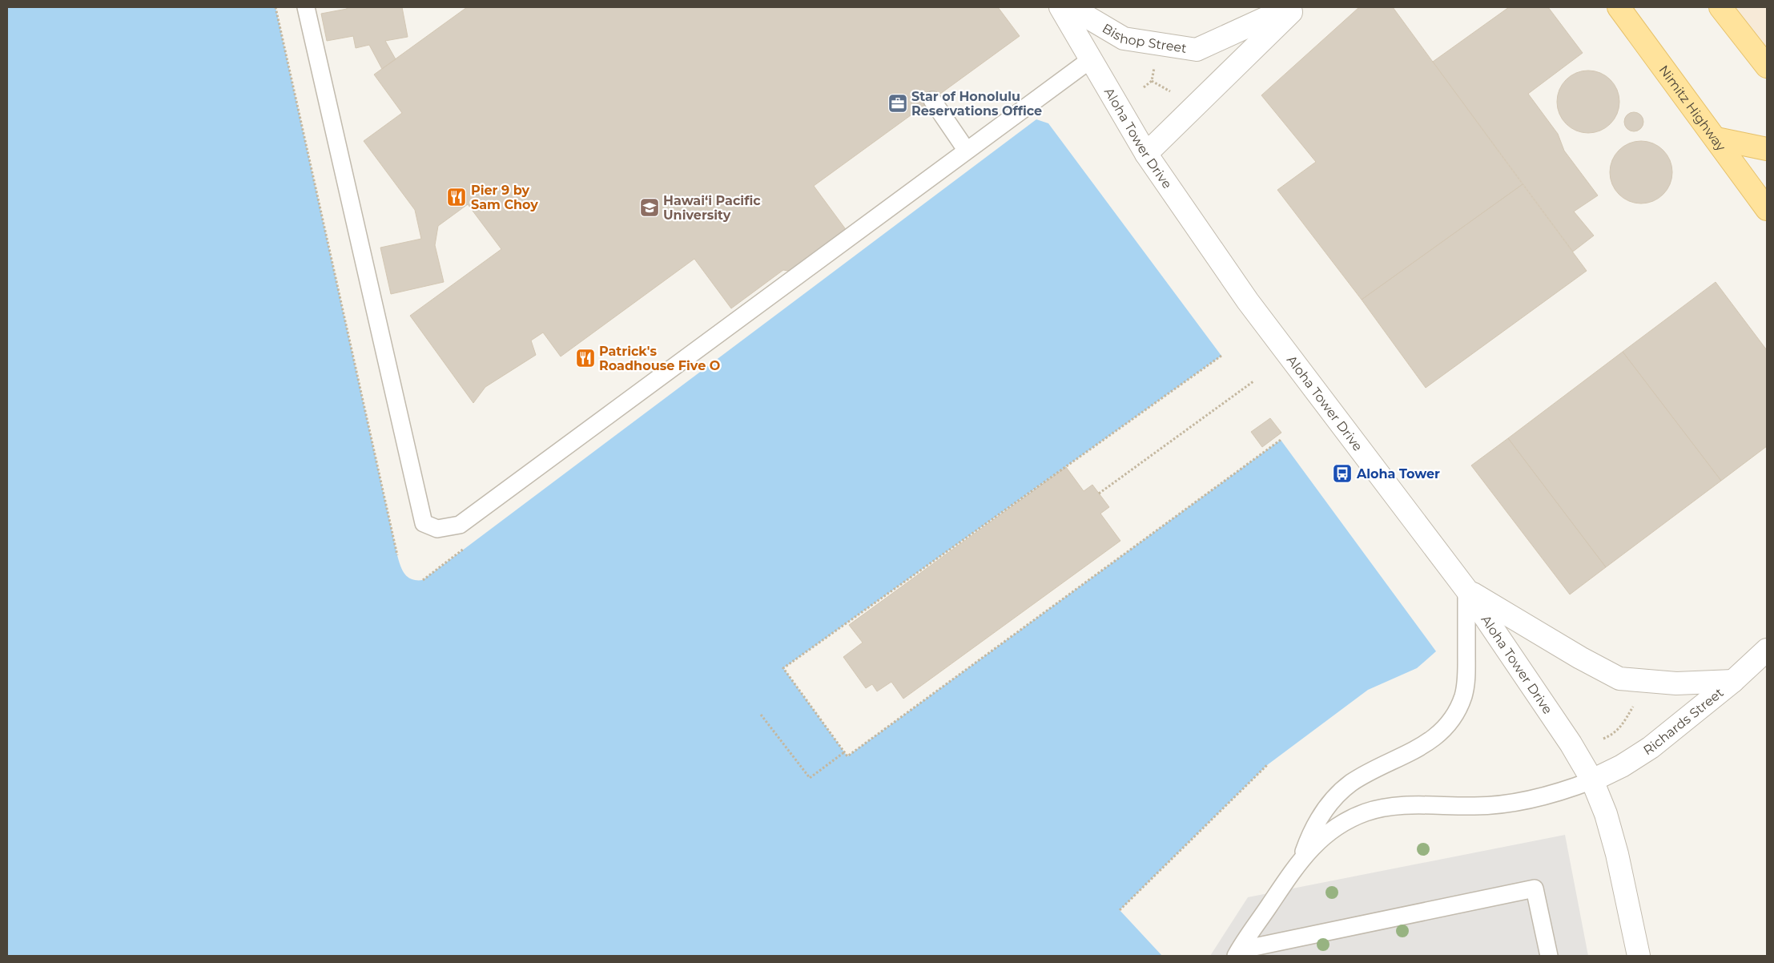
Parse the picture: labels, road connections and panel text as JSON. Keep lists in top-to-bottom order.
{
  "streets": {
    "main road": ["Nimitz Highway"],
    "street": ["Bishop Street", "Aloha Tower Drive", "Richards Street"]
  },
  "crossings": [
    ["Aloha Tower Drive", "Richards Street"]
  ],
  "places": {
    "office": ["Star of Honolulu Reservations Office"],
    "restaurant": ["Pier 9 by Sam Choy", "Patrick's Roadhouse Five O"],
    "school or university": ["Hawai‘i Pacific University"],
    "bus stop": ["Aloha Tower"]
  }
}
